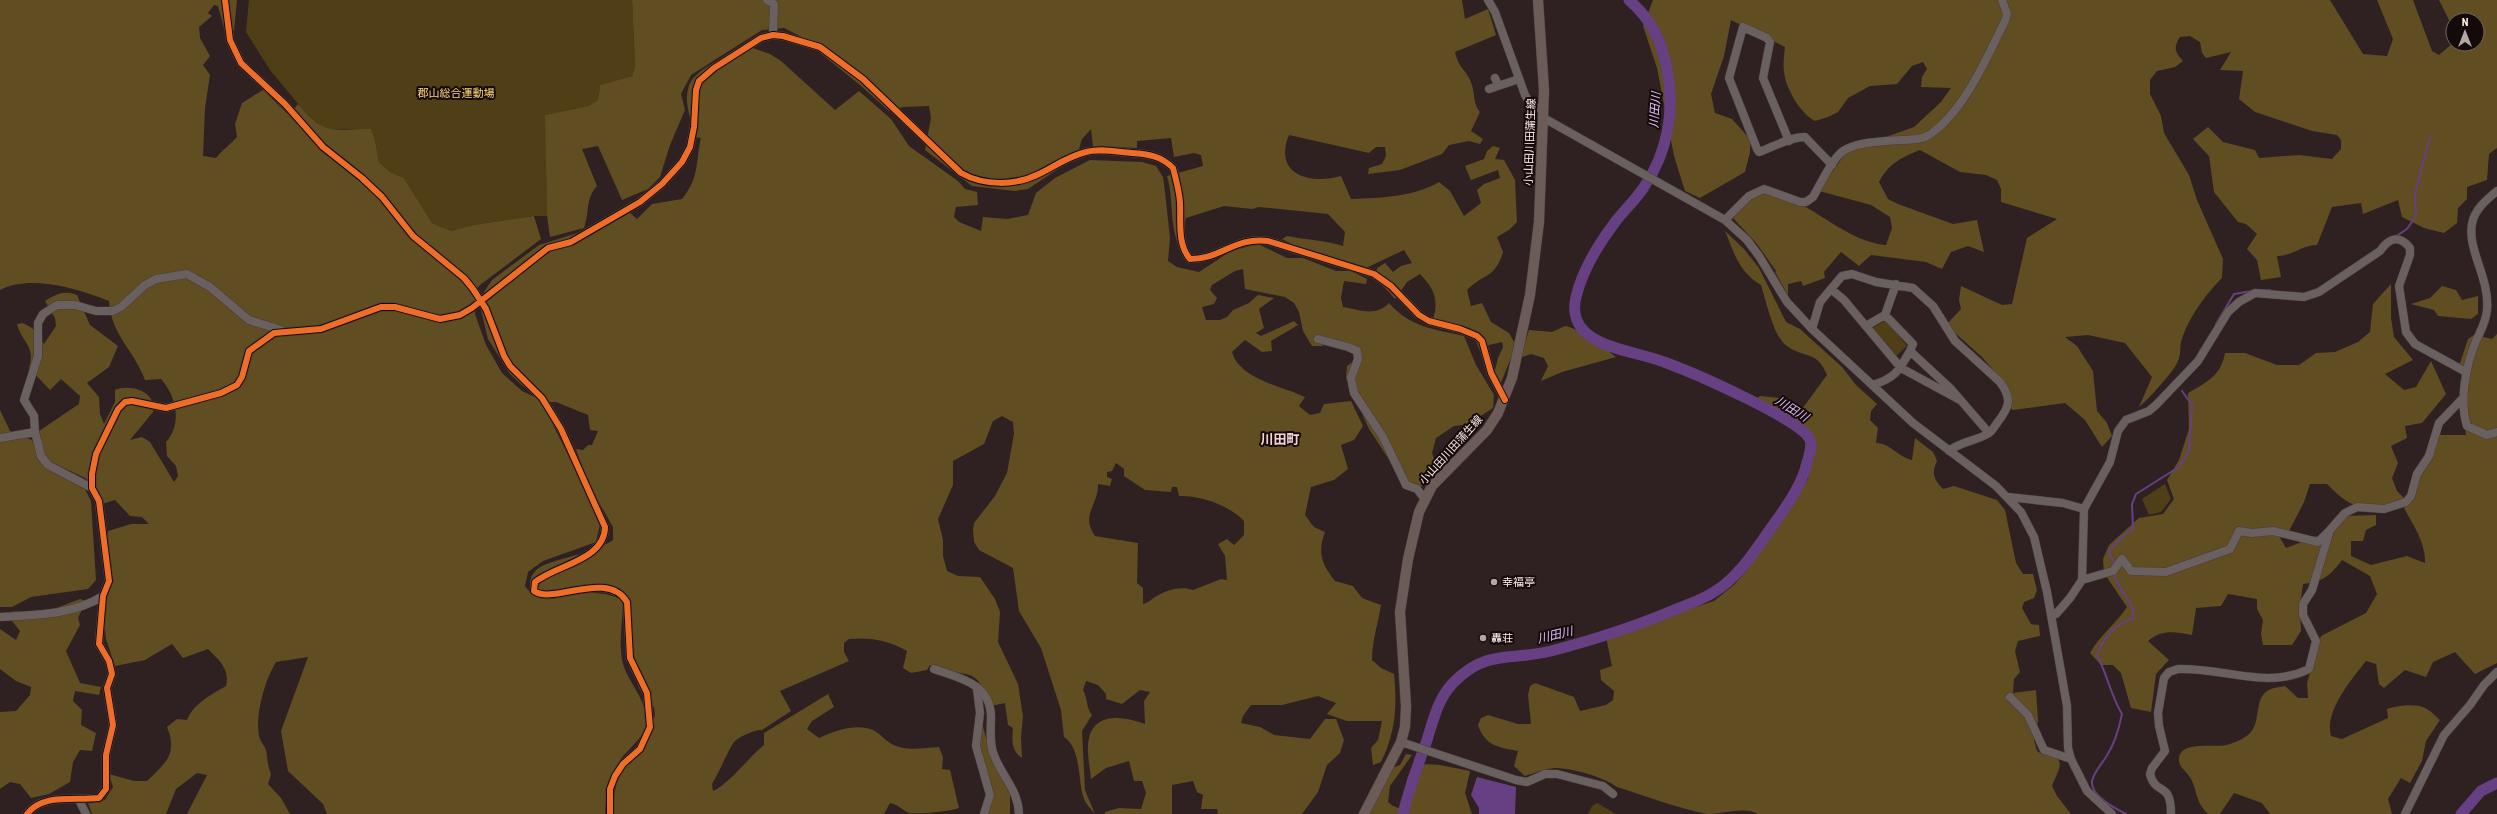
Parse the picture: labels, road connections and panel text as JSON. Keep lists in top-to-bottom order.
{
  "streets": {
    "main road": ["小山田川田蒲生線"]
  },
  "districts": ["川田町"],
  "water": ["川田川"],
  "parks": ["郡山総合運動場"],
  "places": ["幸福亭", "轟荘"],
  "north": "top"
}
